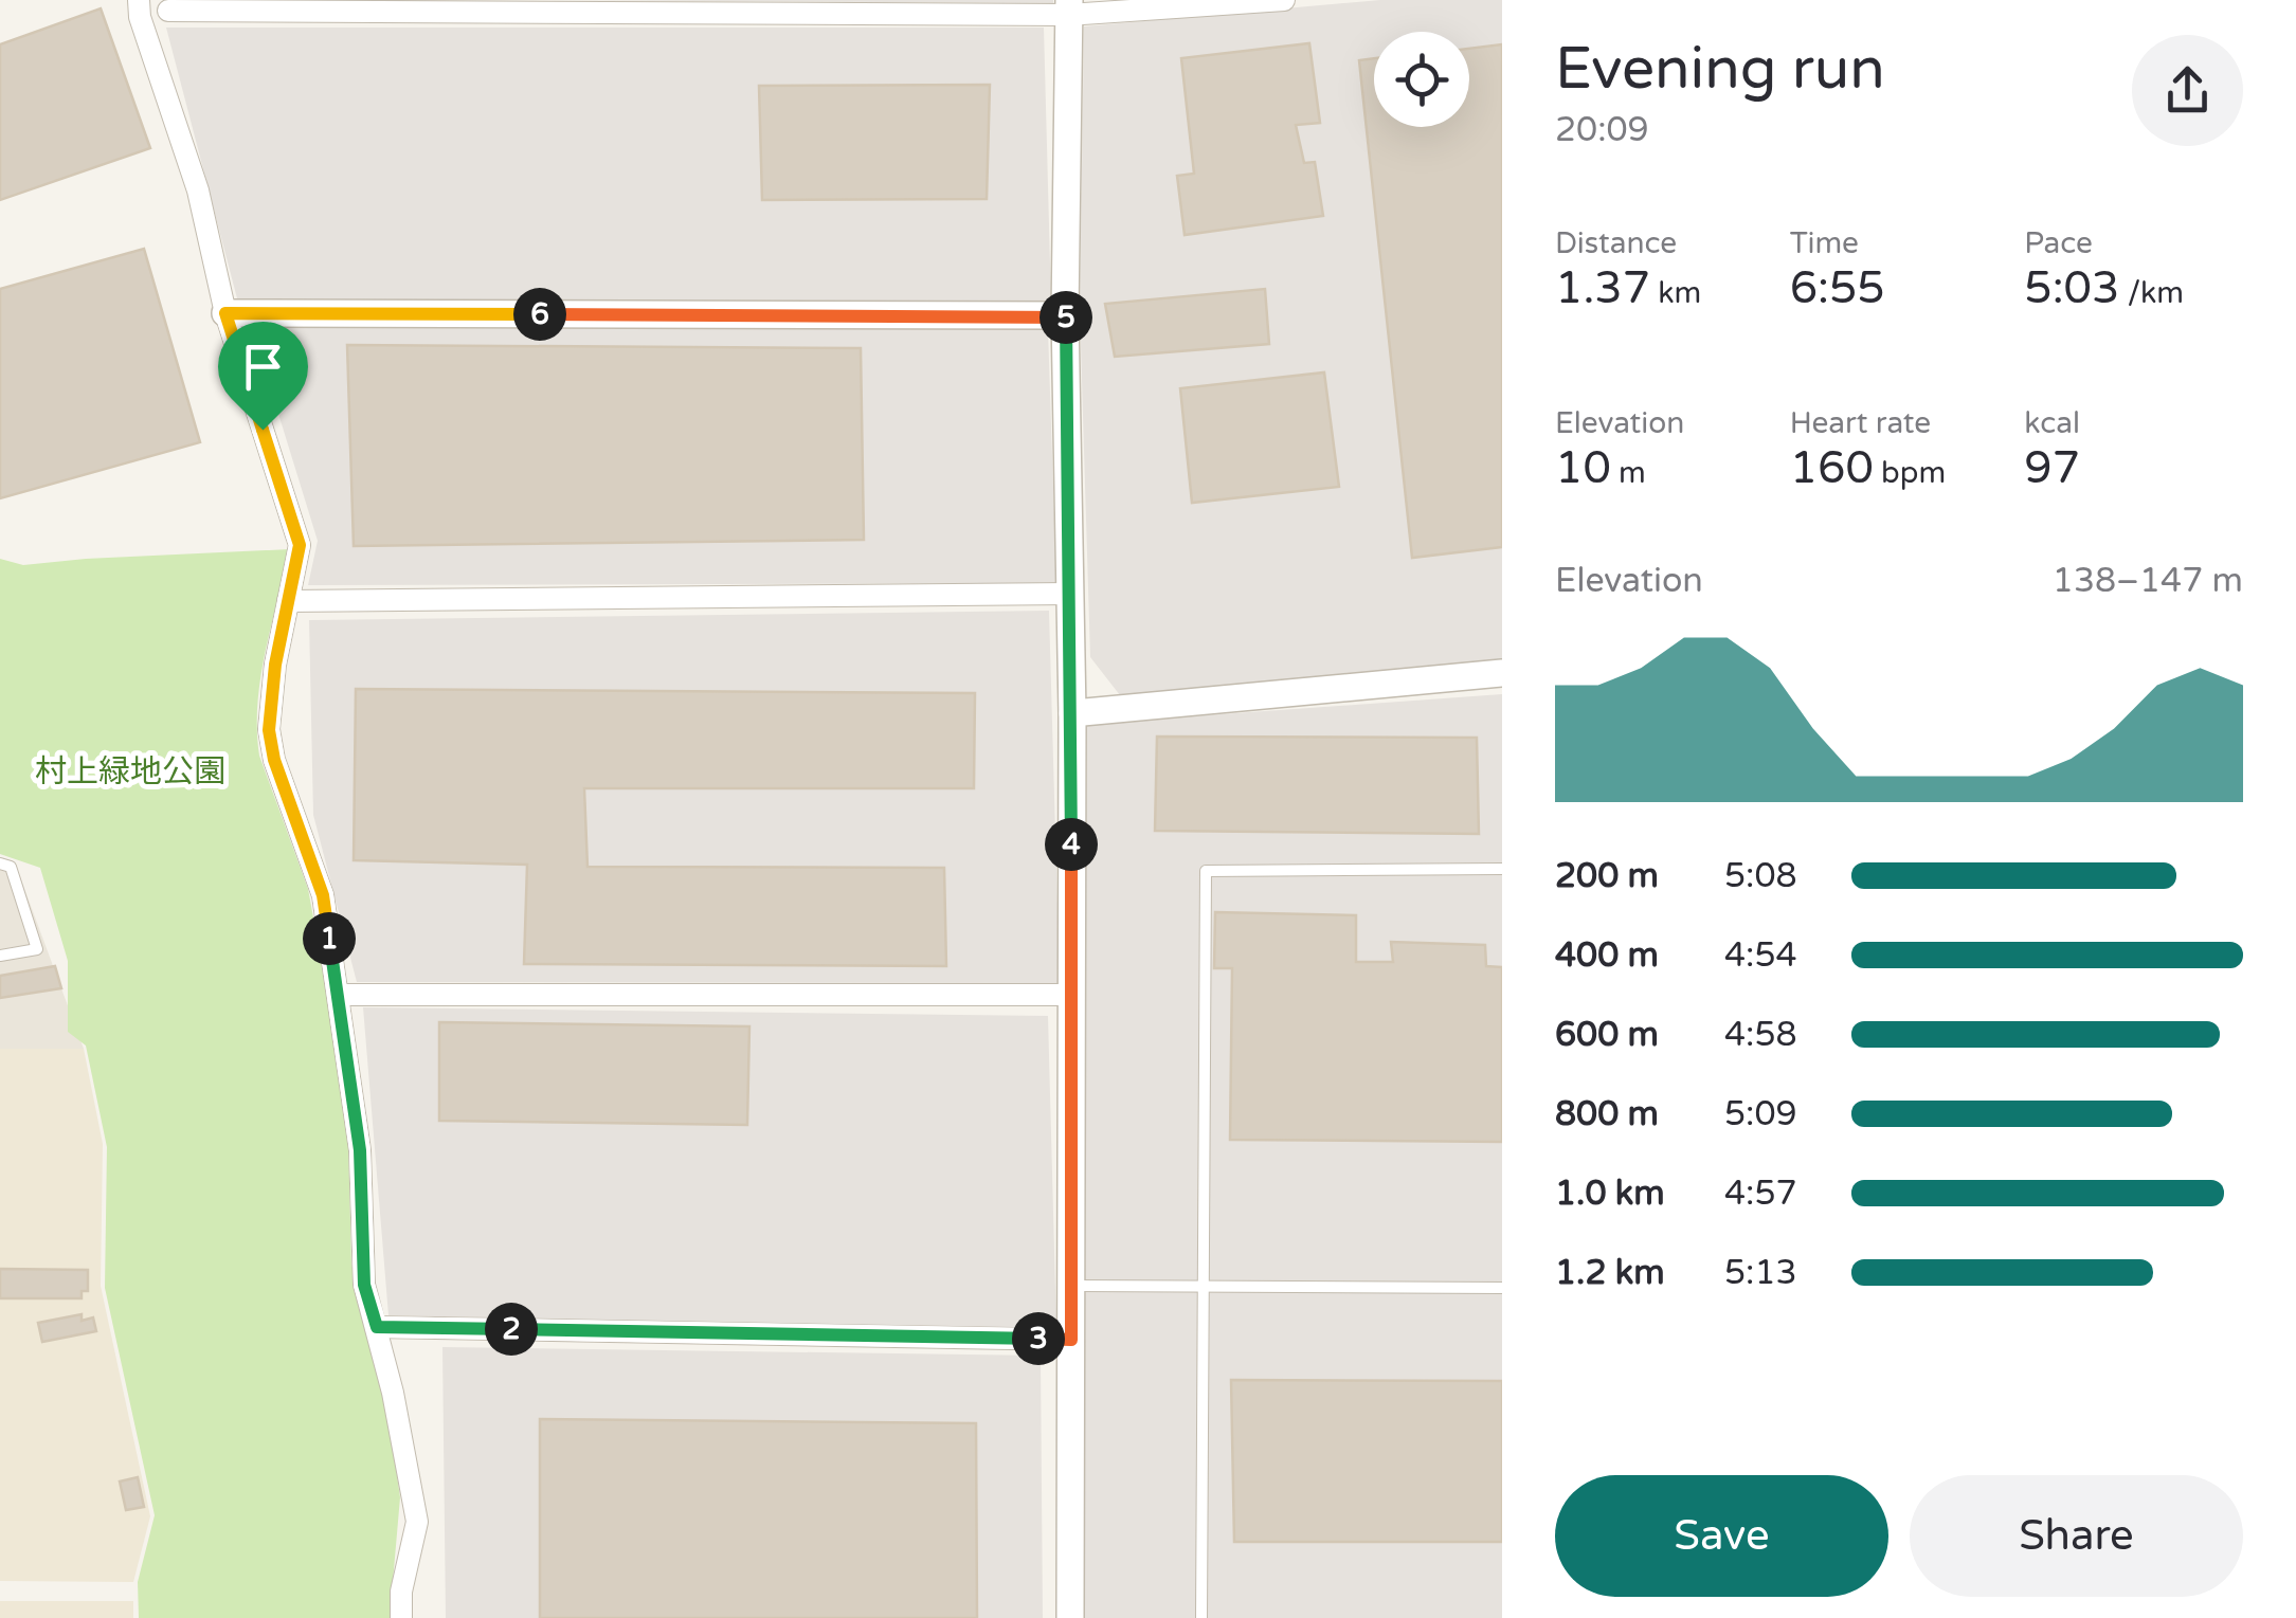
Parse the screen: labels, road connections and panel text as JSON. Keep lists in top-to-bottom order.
{
  "parks": ["村上緑地公園"],
  "page": {
    "heading": ["Evening run", "20:09"],
    "stats": [
      ["Distance", "1.37 km"],
      ["Time", "6:55"],
      ["Pace", "5:03 /km"],
      ["Elevation", "10 m"],
      ["Heart rate", "160 bpm"],
      ["kcal", "97"]
    ],
    "pins": [
      "6",
      "5",
      "4",
      "1",
      "2",
      "3"
    ],
    "chart": ["Elevation", "138–147 m"],
    "list": [
      {
        "name": "200 m",
        "note": "5:08"
      },
      {
        "name": "400 m",
        "note": "4:54"
      },
      {
        "name": "600 m",
        "note": "4:58"
      },
      {
        "name": "800 m",
        "note": "5:09"
      },
      {
        "name": "1.0 km",
        "note": "4:57"
      },
      {
        "name": "1.2 km",
        "note": "5:13"
      }
    ],
    "buttons": ["Save", "Share"]
  }
}
